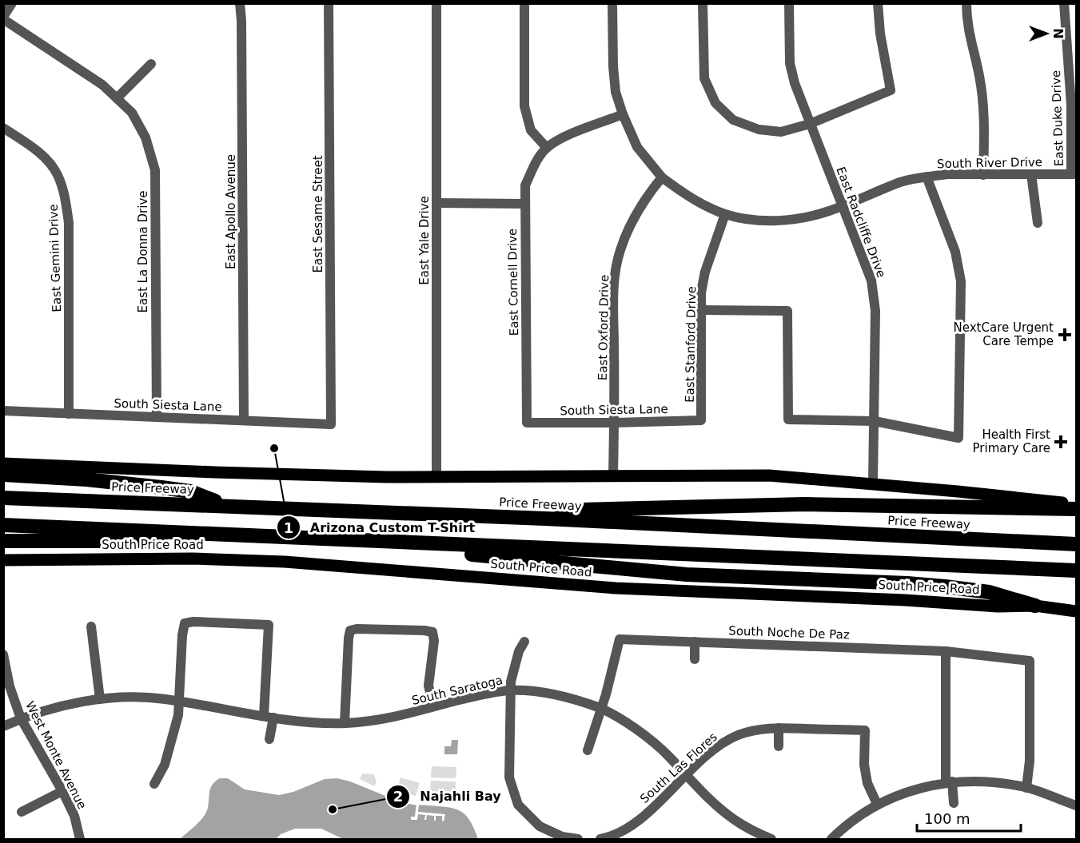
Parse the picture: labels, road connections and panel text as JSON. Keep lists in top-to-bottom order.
{
  "streets": {
    "highway": ["Price Freeway"],
    "main road": ["South Price Road"],
    "street": [
      "East Duke Drive",
      "South River Drive",
      "East Apollo Avenue",
      "East Sesame Street",
      "East Radcliffe Drive",
      "East Yale Drive",
      "East La Donna Drive",
      "East Gemini Drive",
      "East Cornell Drive",
      "East Oxford Drive",
      "East Stanford Drive",
      "South Siesta Lane",
      "South Noche De Paz",
      "South Saratoga",
      "West Monte Avenue",
      "South Las Flores"
    ]
  },
  "crossings": [
    ["East Duke Drive", "South River Drive"],
    ["South River Drive", "East Radcliffe Drive"],
    ["South River Drive", "East Oxford Drive"],
    ["South River Drive", "East Stanford Drive"],
    ["East Apollo Avenue", "South Siesta Lane"],
    ["East Sesame Street", "South Siesta Lane"],
    ["East La Donna Drive", "South Siesta Lane"],
    ["East Gemini Drive", "South Siesta Lane"],
    ["East Cornell Drive", "South Siesta Lane"],
    ["East Oxford Drive", "South Siesta Lane"],
    ["East Stanford Drive", "South Siesta Lane"],
    ["South Noche De Paz", "South Saratoga"],
    ["South Saratoga", "West Monte Avenue"],
    ["South Saratoga", "South Las Flores"]
  ],
  "places": {
    "health": ["NextCare Urgent Care Tempe", "Health First Primary Care"],
    "other": ["Arizona Custom T-Shirt", "Najahli Bay"]
  },
  "scale_bar": "100 m",
  "north": "right"
}
